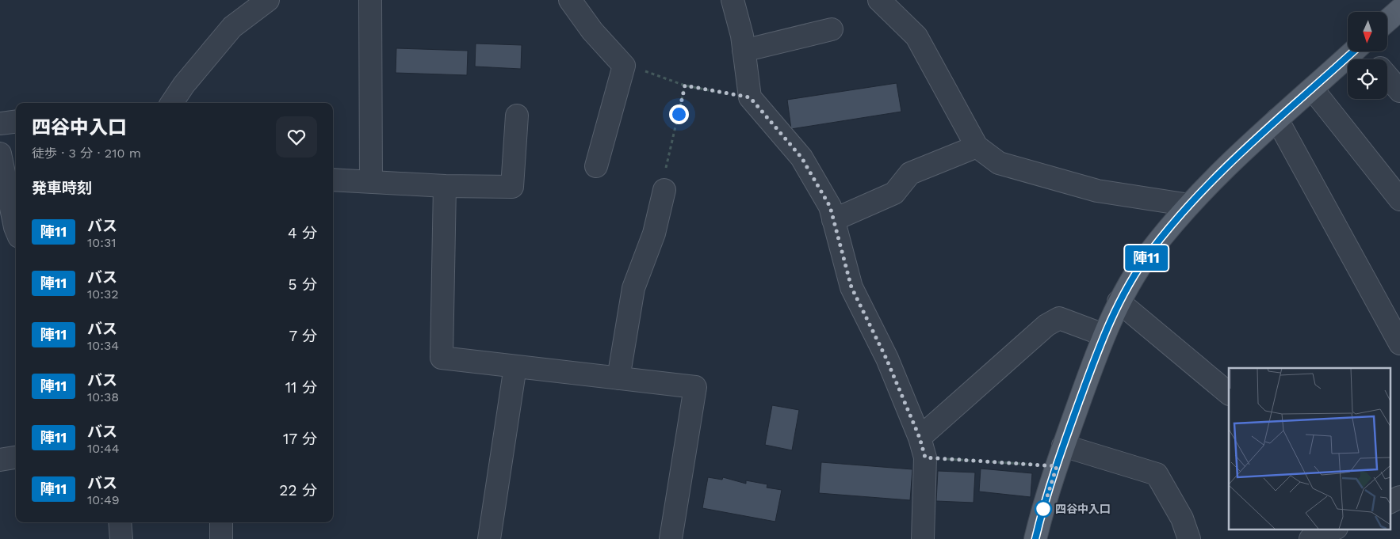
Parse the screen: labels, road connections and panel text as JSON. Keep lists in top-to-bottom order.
{
  "places": ["四谷中入口"],
  "lines": ["bus line 陣11"],
  "north": "bottom",
  "page": {
    "on_map": "陣11",
    "heading": [
      ["四谷中入口", "徒歩 · 3 分 · 210 m"],
      "発車時刻"
    ],
    "list": [
      {
        "mark": "陣11",
        "name": "バス",
        "note": "10:31",
        "value": "4 分"
      },
      {
        "mark": "陣11",
        "name": "バス",
        "note": "10:32",
        "value": "5 分"
      },
      {
        "mark": "陣11",
        "name": "バス",
        "note": "10:34",
        "value": "7 分"
      },
      {
        "mark": "陣11",
        "name": "バス",
        "note": "10:38",
        "value": "11 分"
      },
      {
        "mark": "陣11",
        "name": "バス",
        "note": "10:44",
        "value": "17 分"
      },
      {
        "mark": "陣11",
        "name": "バス",
        "note": "10:49",
        "value": "22 分"
      }
    ]
  }
}
